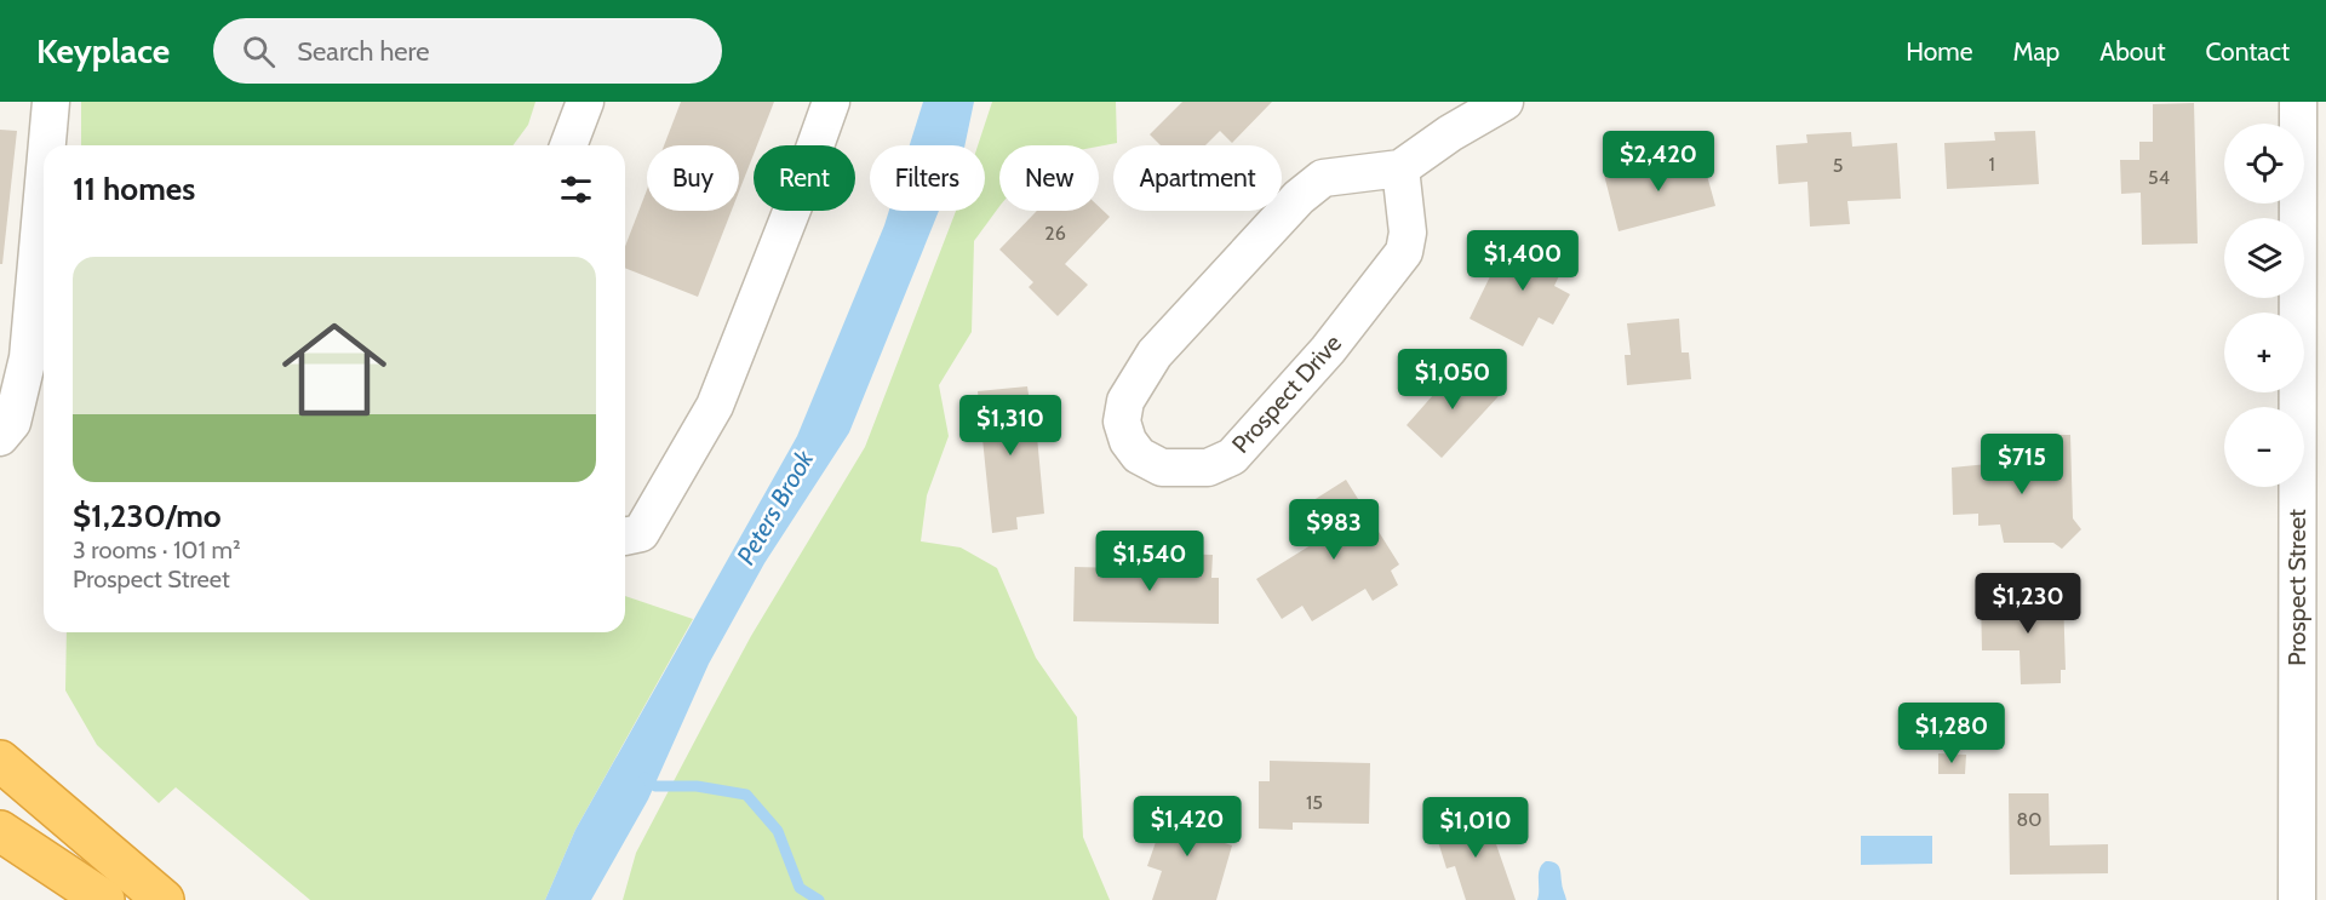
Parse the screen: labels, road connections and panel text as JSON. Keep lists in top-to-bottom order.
{
  "streets": {
    "street": ["Prospect Drive", "Prospect Street"]
  },
  "water": ["Peters Brook"],
  "house_numbers": [
    "1",
    "5",
    "54",
    "26",
    "15",
    "80"
  ],
  "page": {
    "header": "Keyplace",
    "search": "Search here",
    "nav": [
      "Home",
      "Map",
      "About",
      "Contact"
    ],
    "map_buttons": ["+", "−"],
    "price": [
      "$2,420",
      "$1,400",
      "$1,050",
      "$1,310",
      "$715",
      "$983",
      "$1,540",
      "$1,230",
      "$1,280",
      "$1,420",
      "$1,010"
    ],
    "chip": [
      "Buy",
      "Rent",
      "Filters",
      "New",
      "Apartment"
    ],
    "heading": "11 homes",
    "list": [
      {
        "name": "$1,230/mo",
        "note": "3 rooms · 101 m² · Prospect Street"
      }
    ]
  }
}
